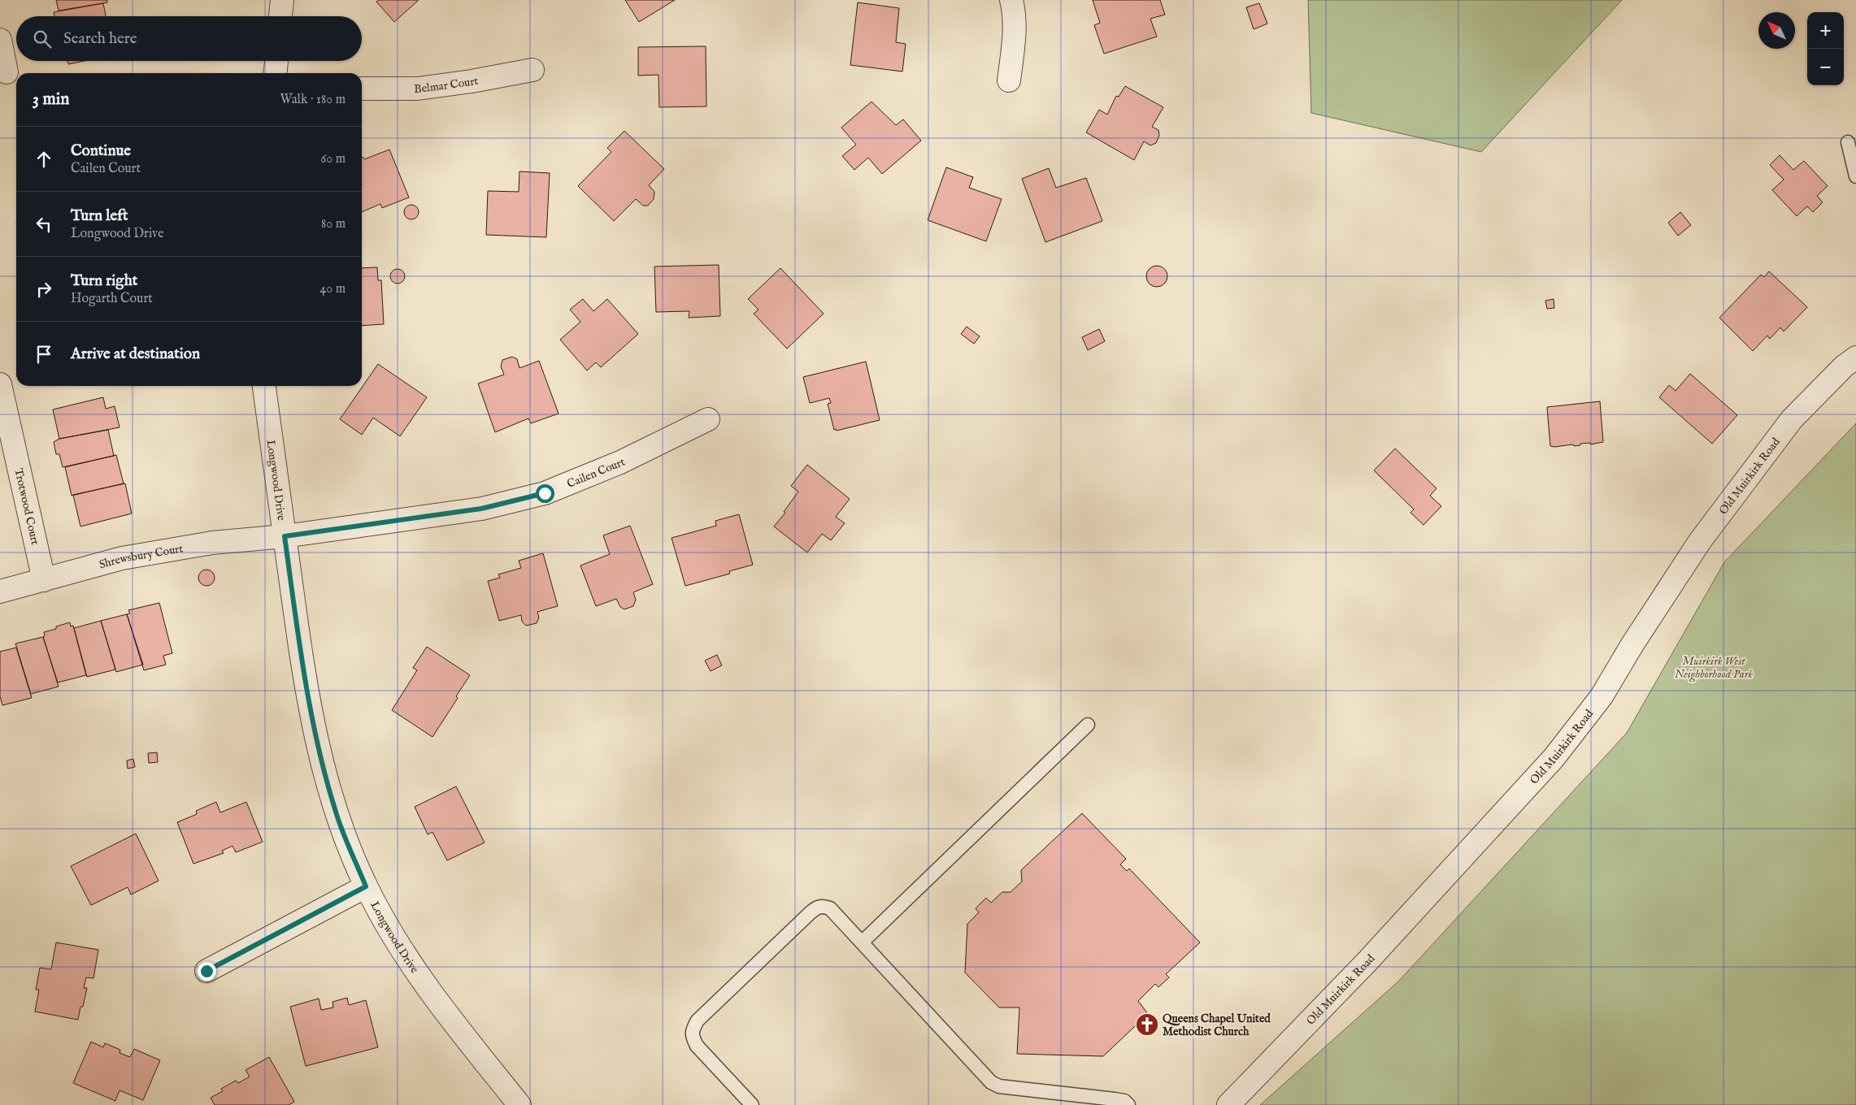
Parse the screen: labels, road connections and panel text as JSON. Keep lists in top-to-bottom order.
{
  "streets": {
    "street": [
      "Belmar Court",
      "Cailen Court",
      "Old Muirkirk Road",
      "Longwood Drive",
      "Trotwood Court",
      "Shrewsbury Court"
    ]
  },
  "crossings": [
    ["Cailen Court", "Longwood Drive"],
    ["Cailen Court", "Shrewsbury Court"],
    ["Longwood Drive", "Shrewsbury Court"],
    ["Trotwood Court", "Shrewsbury Court"]
  ],
  "parks": ["Muirkirk West Neighborhood Park"],
  "places": {
    "church": ["Queens Chapel United Methodist Church"]
  },
  "north": "top left",
  "page": {
    "map_buttons": ["+", "−"],
    "search": "Search here",
    "heading": ["3 min", "Walk · 180 m"],
    "list": [
      ["Continue", "Cailen Court", "60 m"],
      ["Turn left", "Longwood Drive", "80 m"],
      ["Turn right", "Hogarth Court", "40 m"],
      "Arrive at destination"
    ]
  }
}
